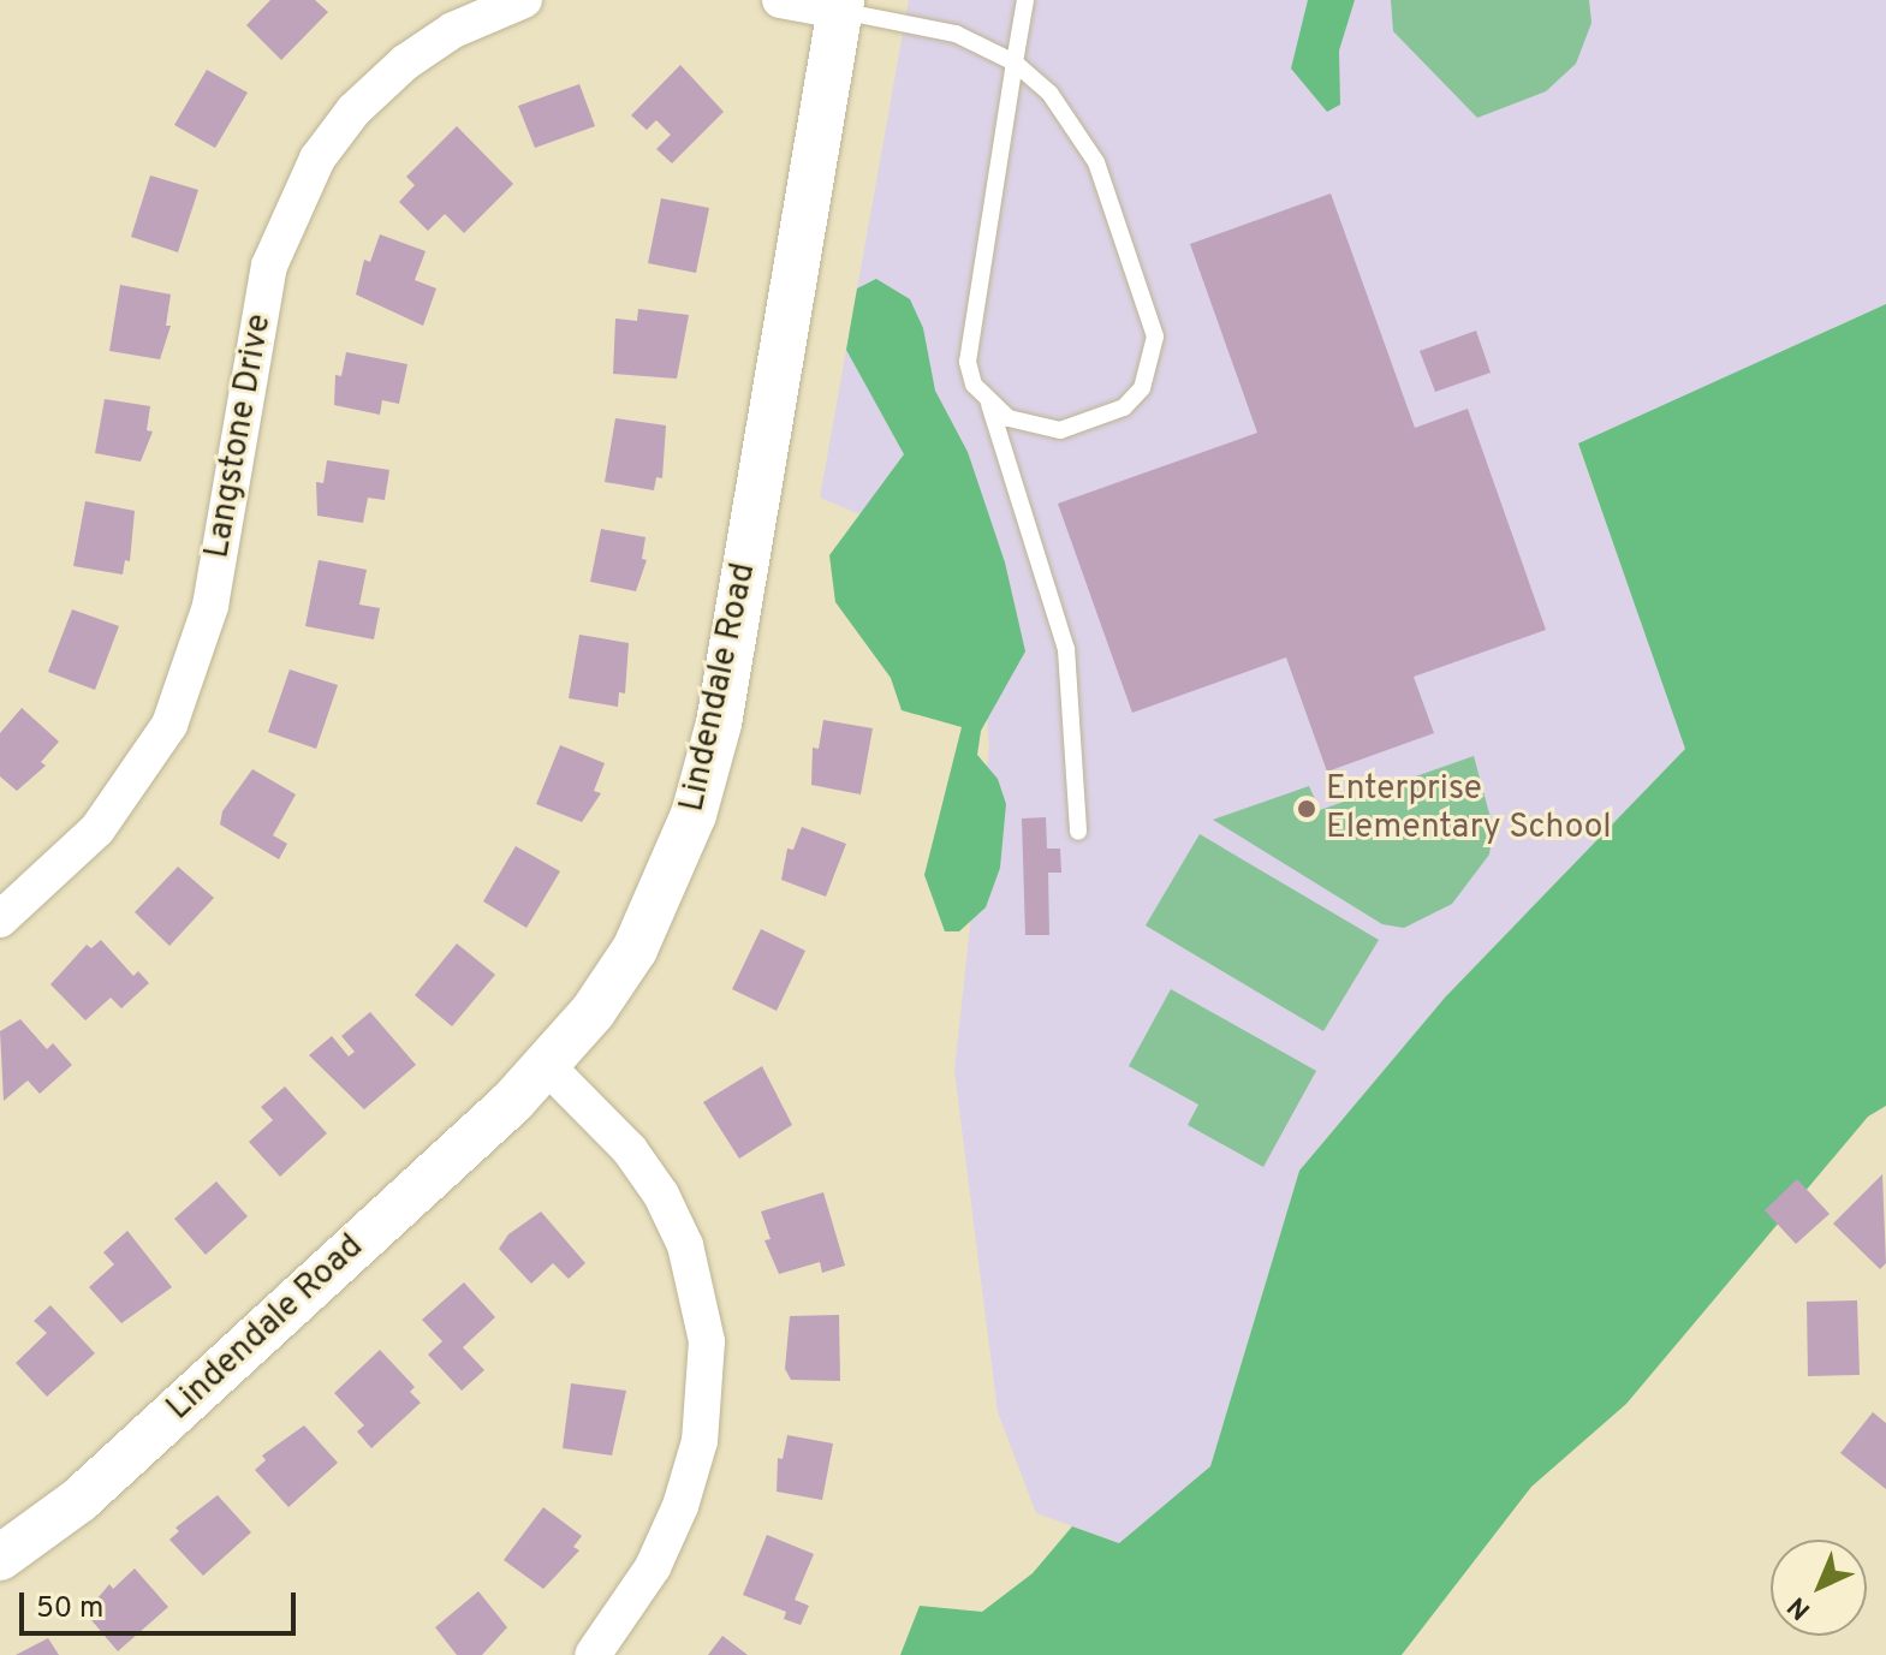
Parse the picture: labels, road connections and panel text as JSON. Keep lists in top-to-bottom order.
{
  "streets": {
    "street": ["Langstone Drive", "Lindendale Road"]
  },
  "places": ["Enterprise Elementary School"],
  "scale_bar": "50 m",
  "north": "bottom left"
}
